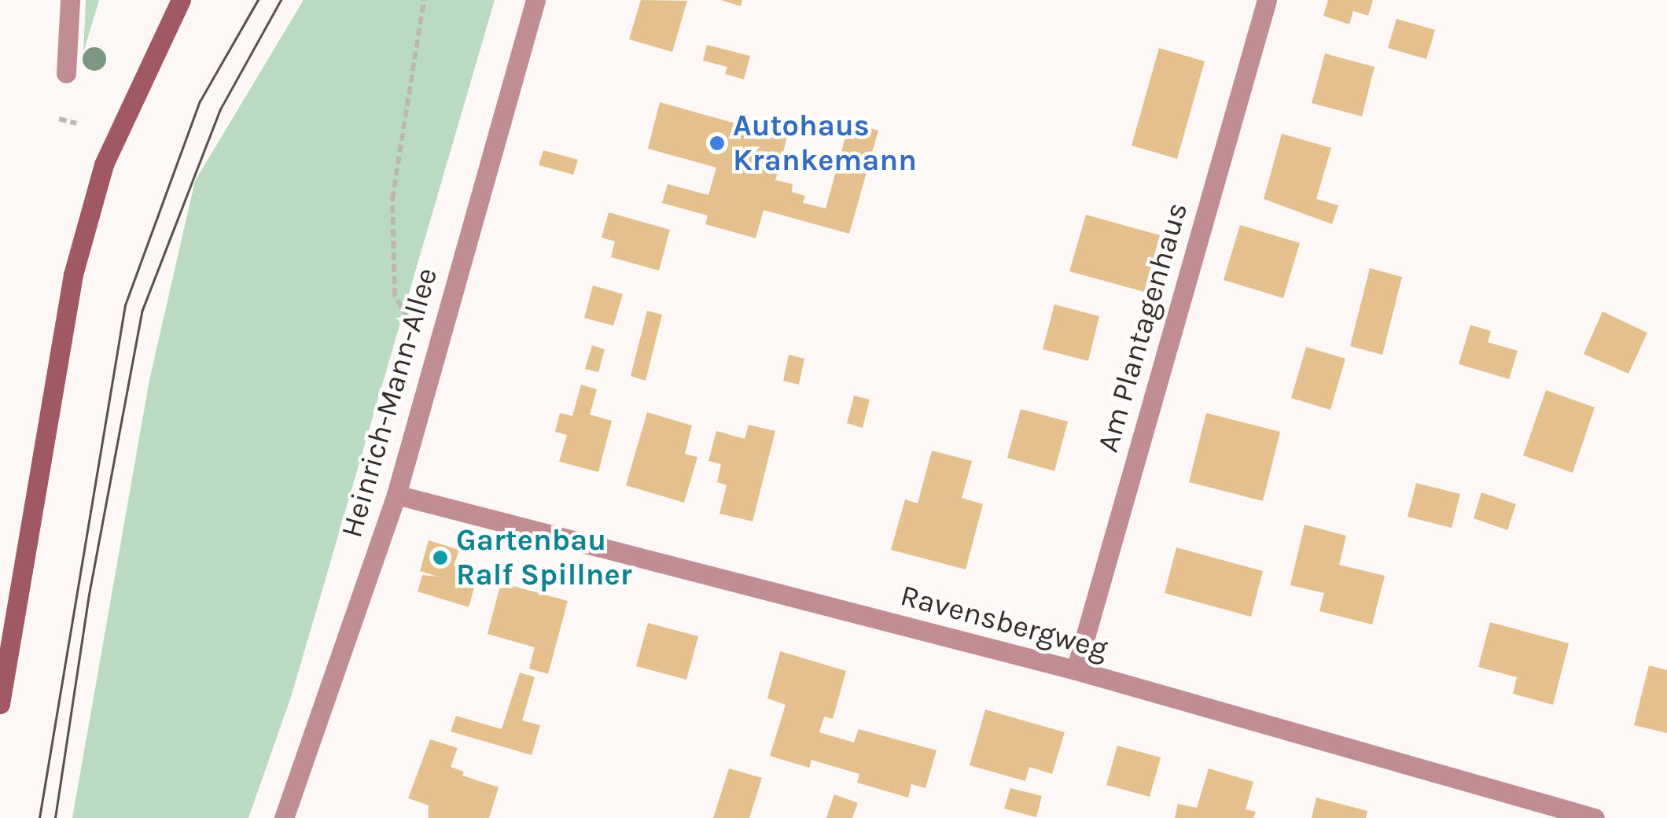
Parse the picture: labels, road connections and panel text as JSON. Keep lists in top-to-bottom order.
{
  "streets": {
    "street": ["Am Plantagenhaus", "Heinrich-Mann-Allee", "Ravensbergweg"]
  },
  "crossings": [
    ["Am Plantagenhaus", "Ravensbergweg"],
    ["Heinrich-Mann-Allee", "Ravensbergweg"]
  ],
  "places": ["Autohaus Krankemann", "Gartenbau Ralf Spillner"]
}
